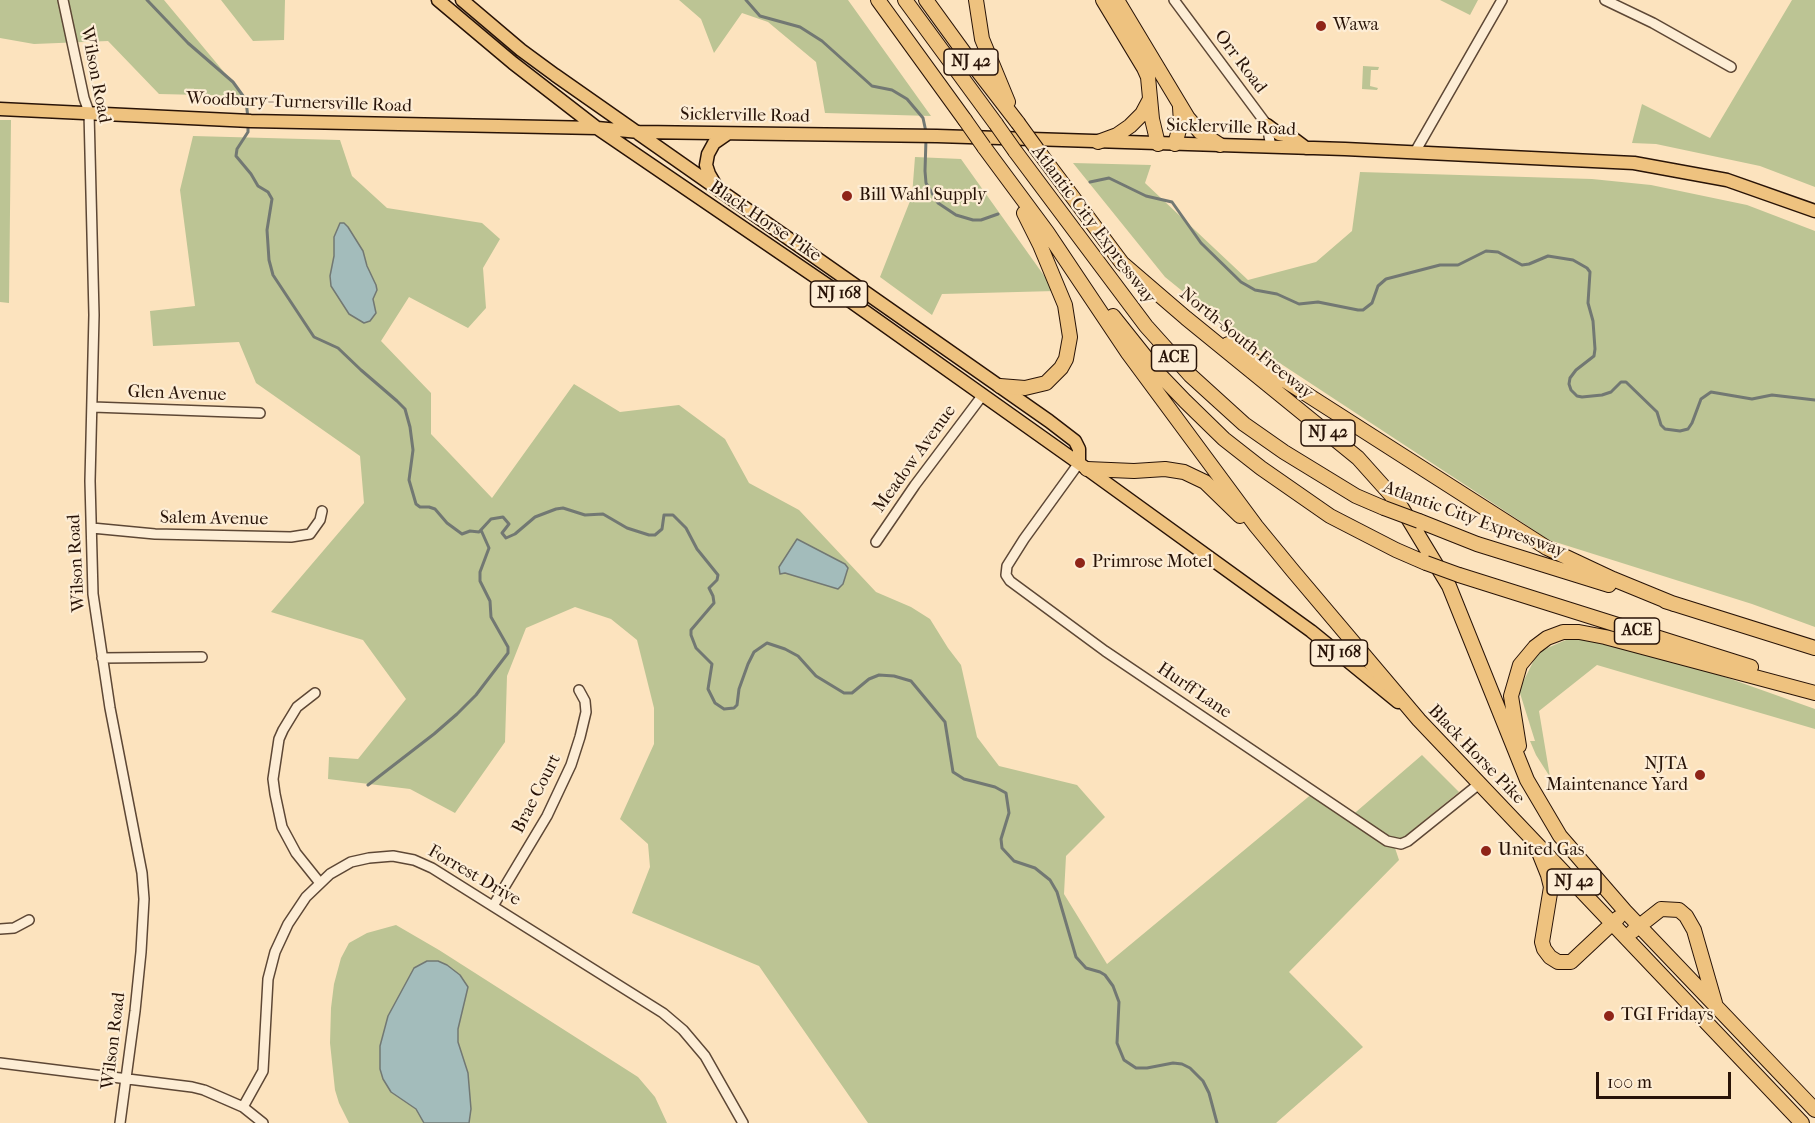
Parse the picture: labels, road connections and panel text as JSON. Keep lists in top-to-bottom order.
{
  "streets": {
    "highway": [
      "NJ 42",
      "Black Horse Pike",
      "Atlantic City Expressway",
      "North-South Freeway",
      "ACE"
    ],
    "main road": ["Woodbury-Turnersville Road", "Sicklerville Road", "NJ 168"],
    "street": [
      "Orr Road",
      "Wilson Road",
      "Glen Avenue",
      "Meadow Avenue",
      "Salem Avenue",
      "Hurff Lane",
      "Brae Court",
      "Forrest Drive"
    ]
  },
  "crossings": [
    ["NJ 42", "Black Horse Pike"],
    ["NJ 42", "North-South Freeway"],
    ["NJ 42", "ACE"],
    ["Orr Road", "Sicklerville Road"],
    ["Wilson Road", "Woodbury-Turnersville Road"],
    ["Wilson Road", "Glen Avenue"],
    ["Wilson Road", "Salem Avenue"],
    ["Woodbury-Turnersville Road", "Sicklerville Road"],
    ["Woodbury-Turnersville Road", "Black Horse Pike"],
    ["Sicklerville Road", "Black Horse Pike"],
    ["Black Horse Pike", "Meadow Avenue"],
    ["Black Horse Pike", "Hurff Lane"],
    ["Brae Court", "Forrest Drive"]
  ],
  "places": [
    "Wawa",
    "Bill Wahl Supply",
    "Primrose Motel",
    "NJTA Maintenance Yard",
    "United Gas",
    "TGI Fridays"
  ],
  "scale_bar": "100 m"
}
